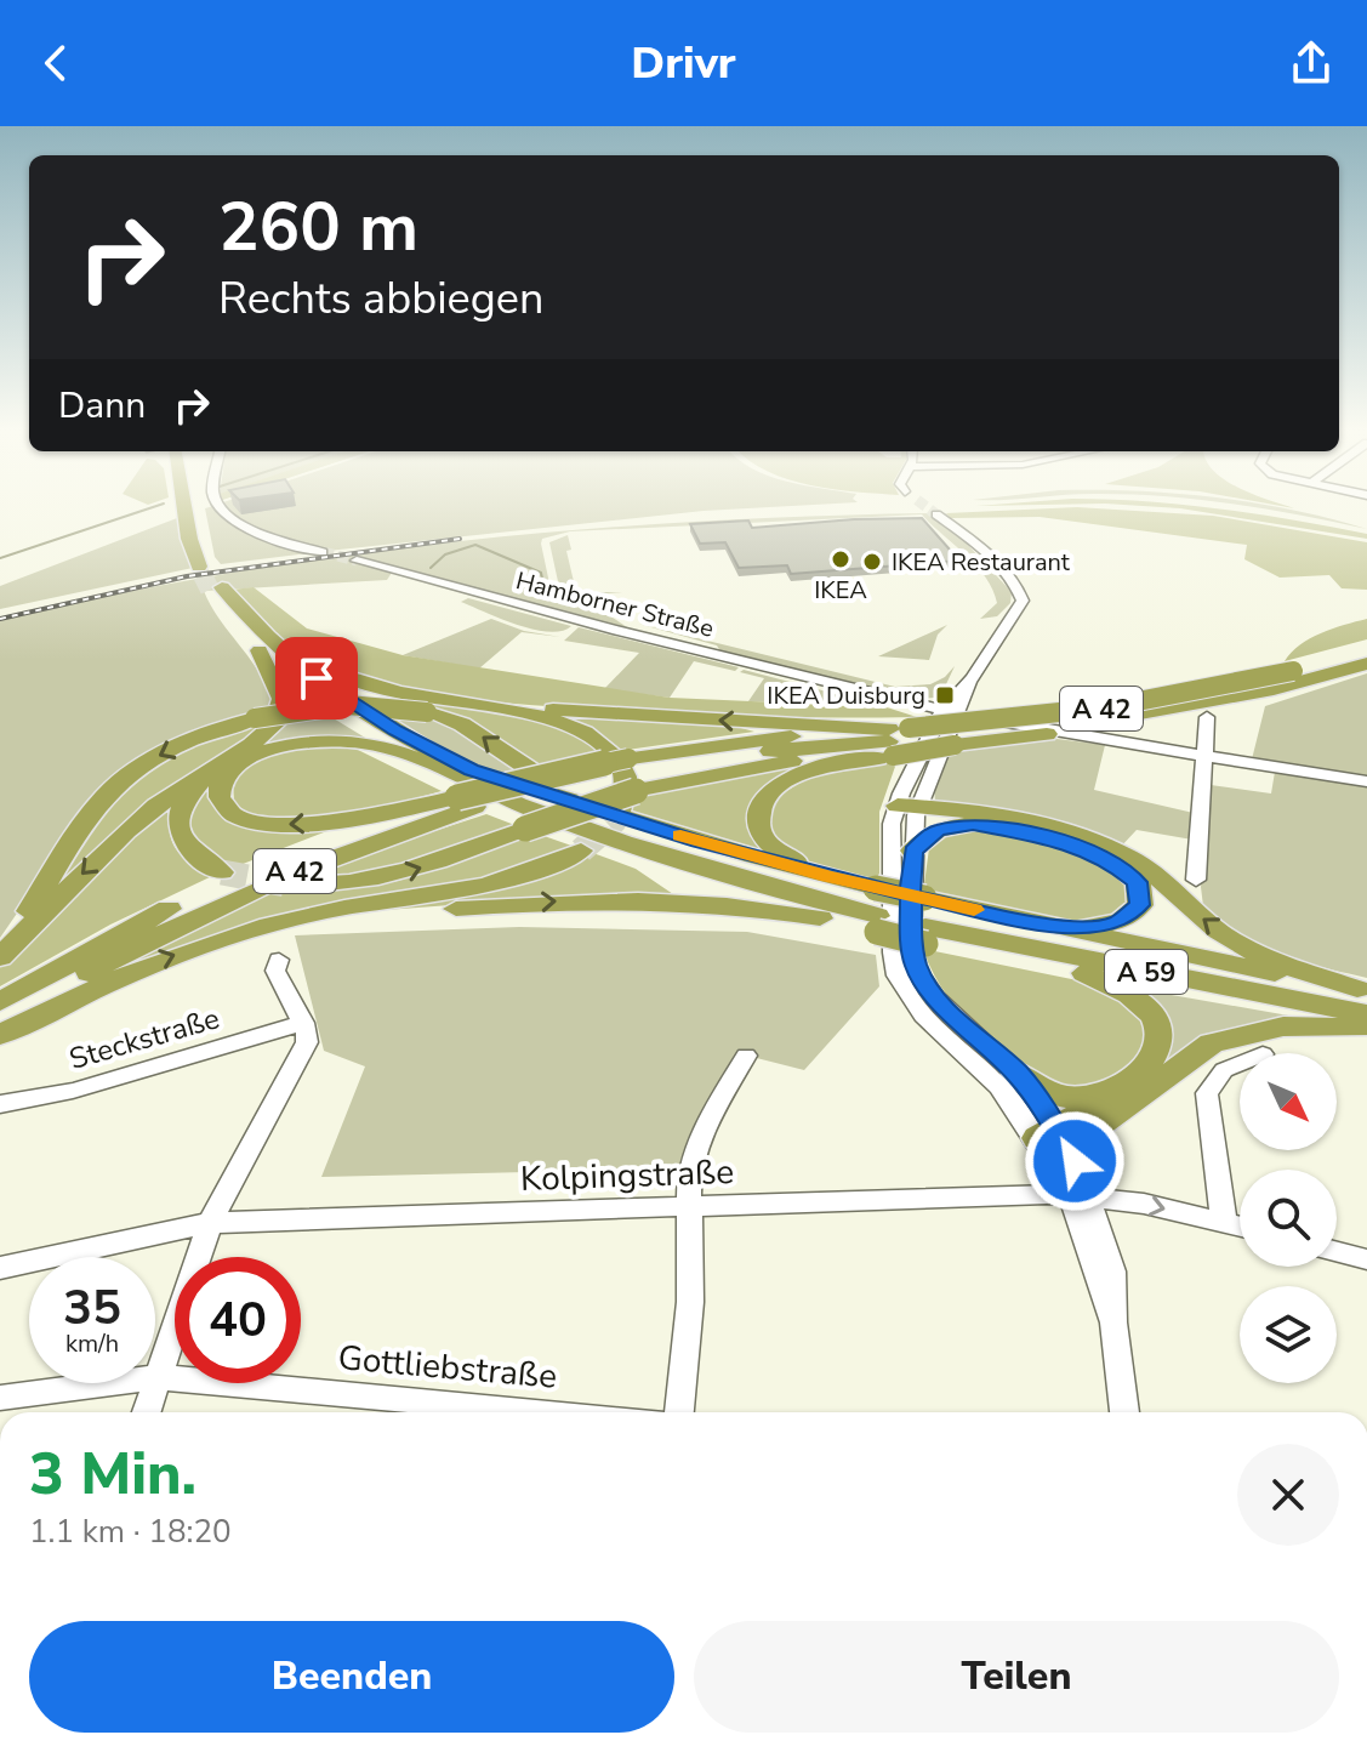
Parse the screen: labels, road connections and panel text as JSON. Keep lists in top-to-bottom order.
{
  "streets": {
    "highway": ["A 42", "A 59"],
    "street": [
      "Hamborner Straße",
      "Steckstraße",
      "Kolpingstraße",
      "Gottliebstraße"
    ]
  },
  "places": {
    "other": ["IKEA", "IKEA Restaurant"],
    "transit": ["IKEA Duisburg"]
  },
  "north": "bottom right",
  "page": {
    "header": "Drivr",
    "turn": ["260 m", "Rechts abbiegen"],
    "then": "Dann",
    "speed": "35 km/h",
    "limit": "40",
    "heading": ["3 Min.", "1.1 km · 18:20"],
    "buttons": ["Beenden", "Teilen"]
  }
}
